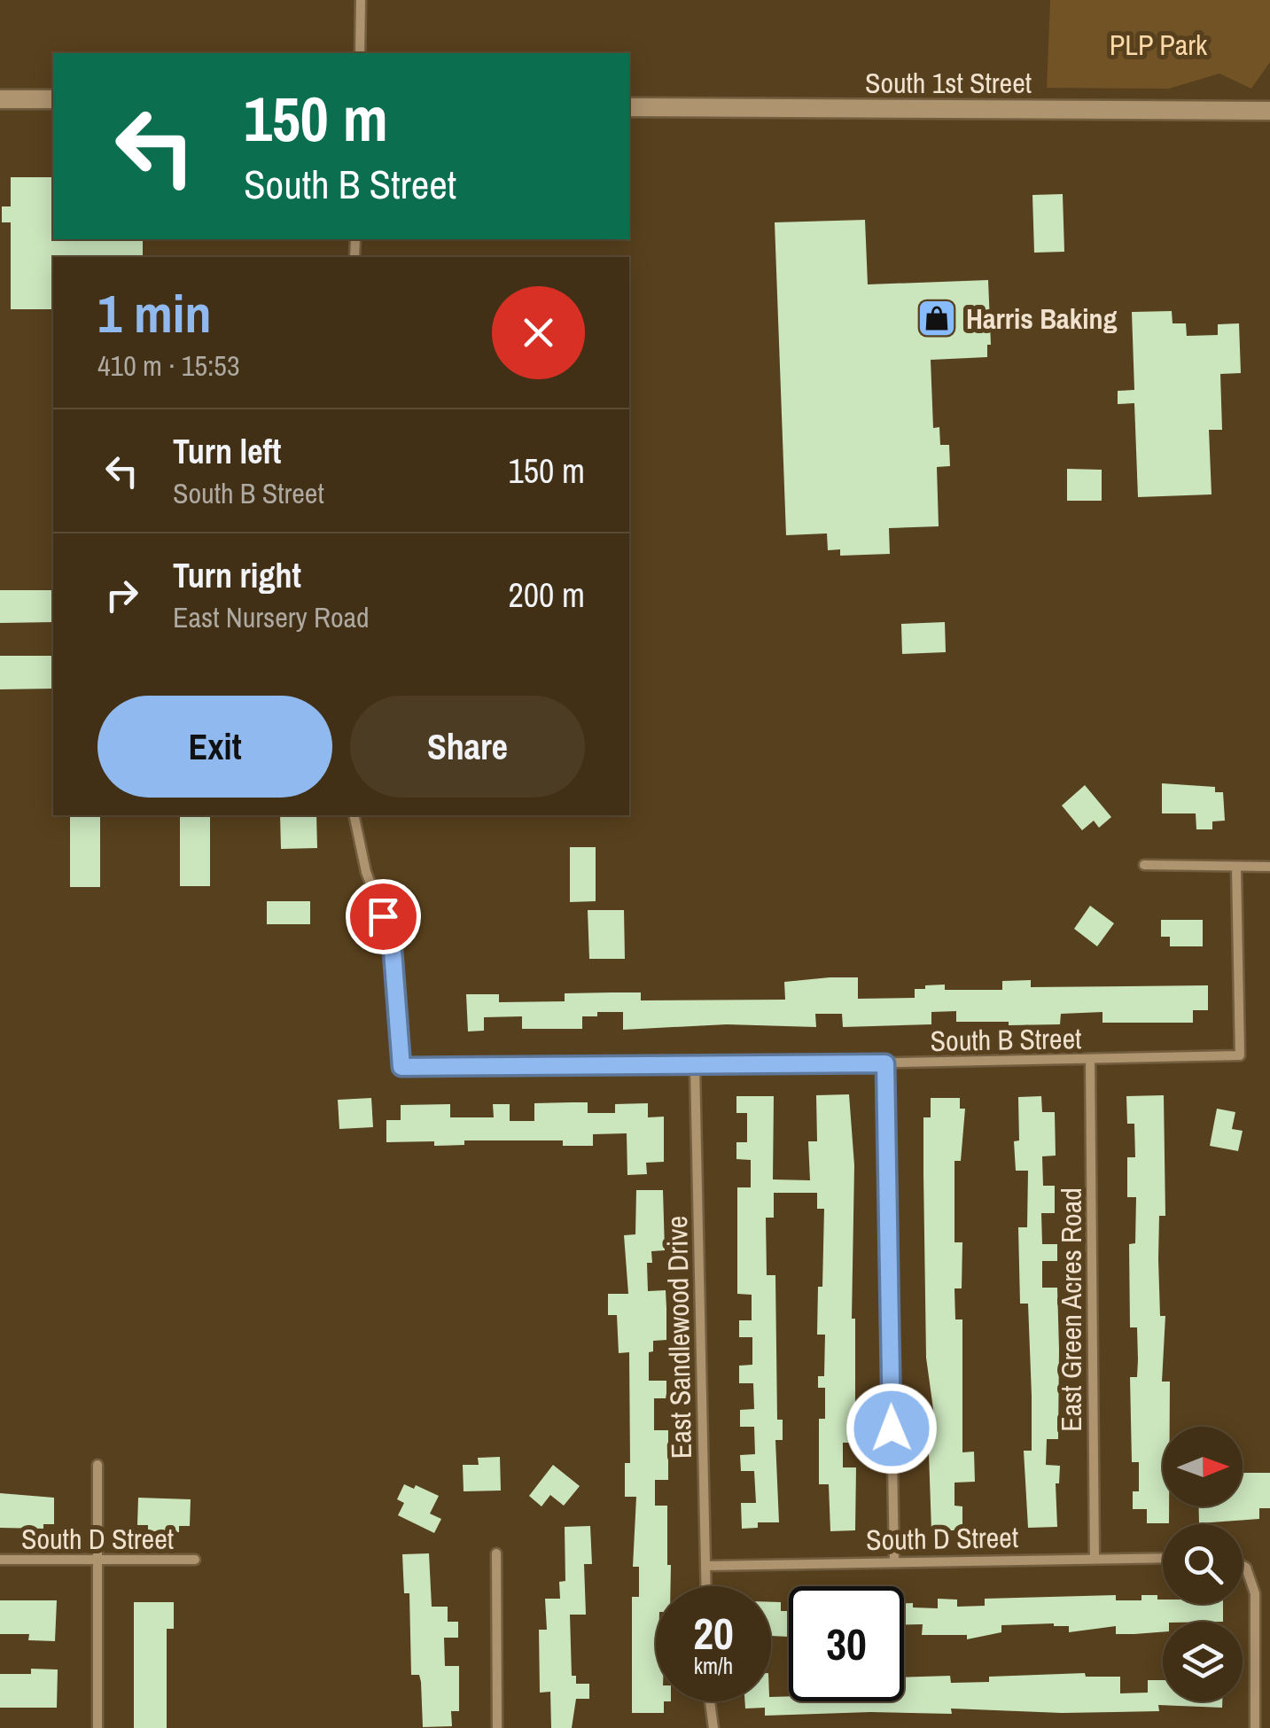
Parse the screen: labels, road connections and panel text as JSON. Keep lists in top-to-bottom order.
{
  "streets": {
    "main road": ["South 1st Street"],
    "street": [
      "South B Street",
      "East Green Acres Road",
      "East Sandlewood Drive",
      "South D Street"
    ]
  },
  "crossings": [
    ["South B Street", "East Green Acres Road"],
    ["South B Street", "East Sandlewood Drive"],
    ["East Green Acres Road", "South D Street"],
    ["East Sandlewood Drive", "South D Street"]
  ],
  "parks": ["PLP Park"],
  "places": {
    "shop": ["Harris Baking"]
  },
  "north": "right",
  "page": {
    "turn": ["150 m", "South B Street"],
    "heading": ["1 min", "410 m · 15:53"],
    "list": [
      {
        "name": "Turn left",
        "note": "South B Street",
        "value": "150 m"
      },
      {
        "name": "Turn right",
        "note": "East Nursery Road",
        "value": "200 m"
      }
    ],
    "buttons": ["Exit", "Share"],
    "speed": "20 km/h",
    "limit": "30"
  }
}
